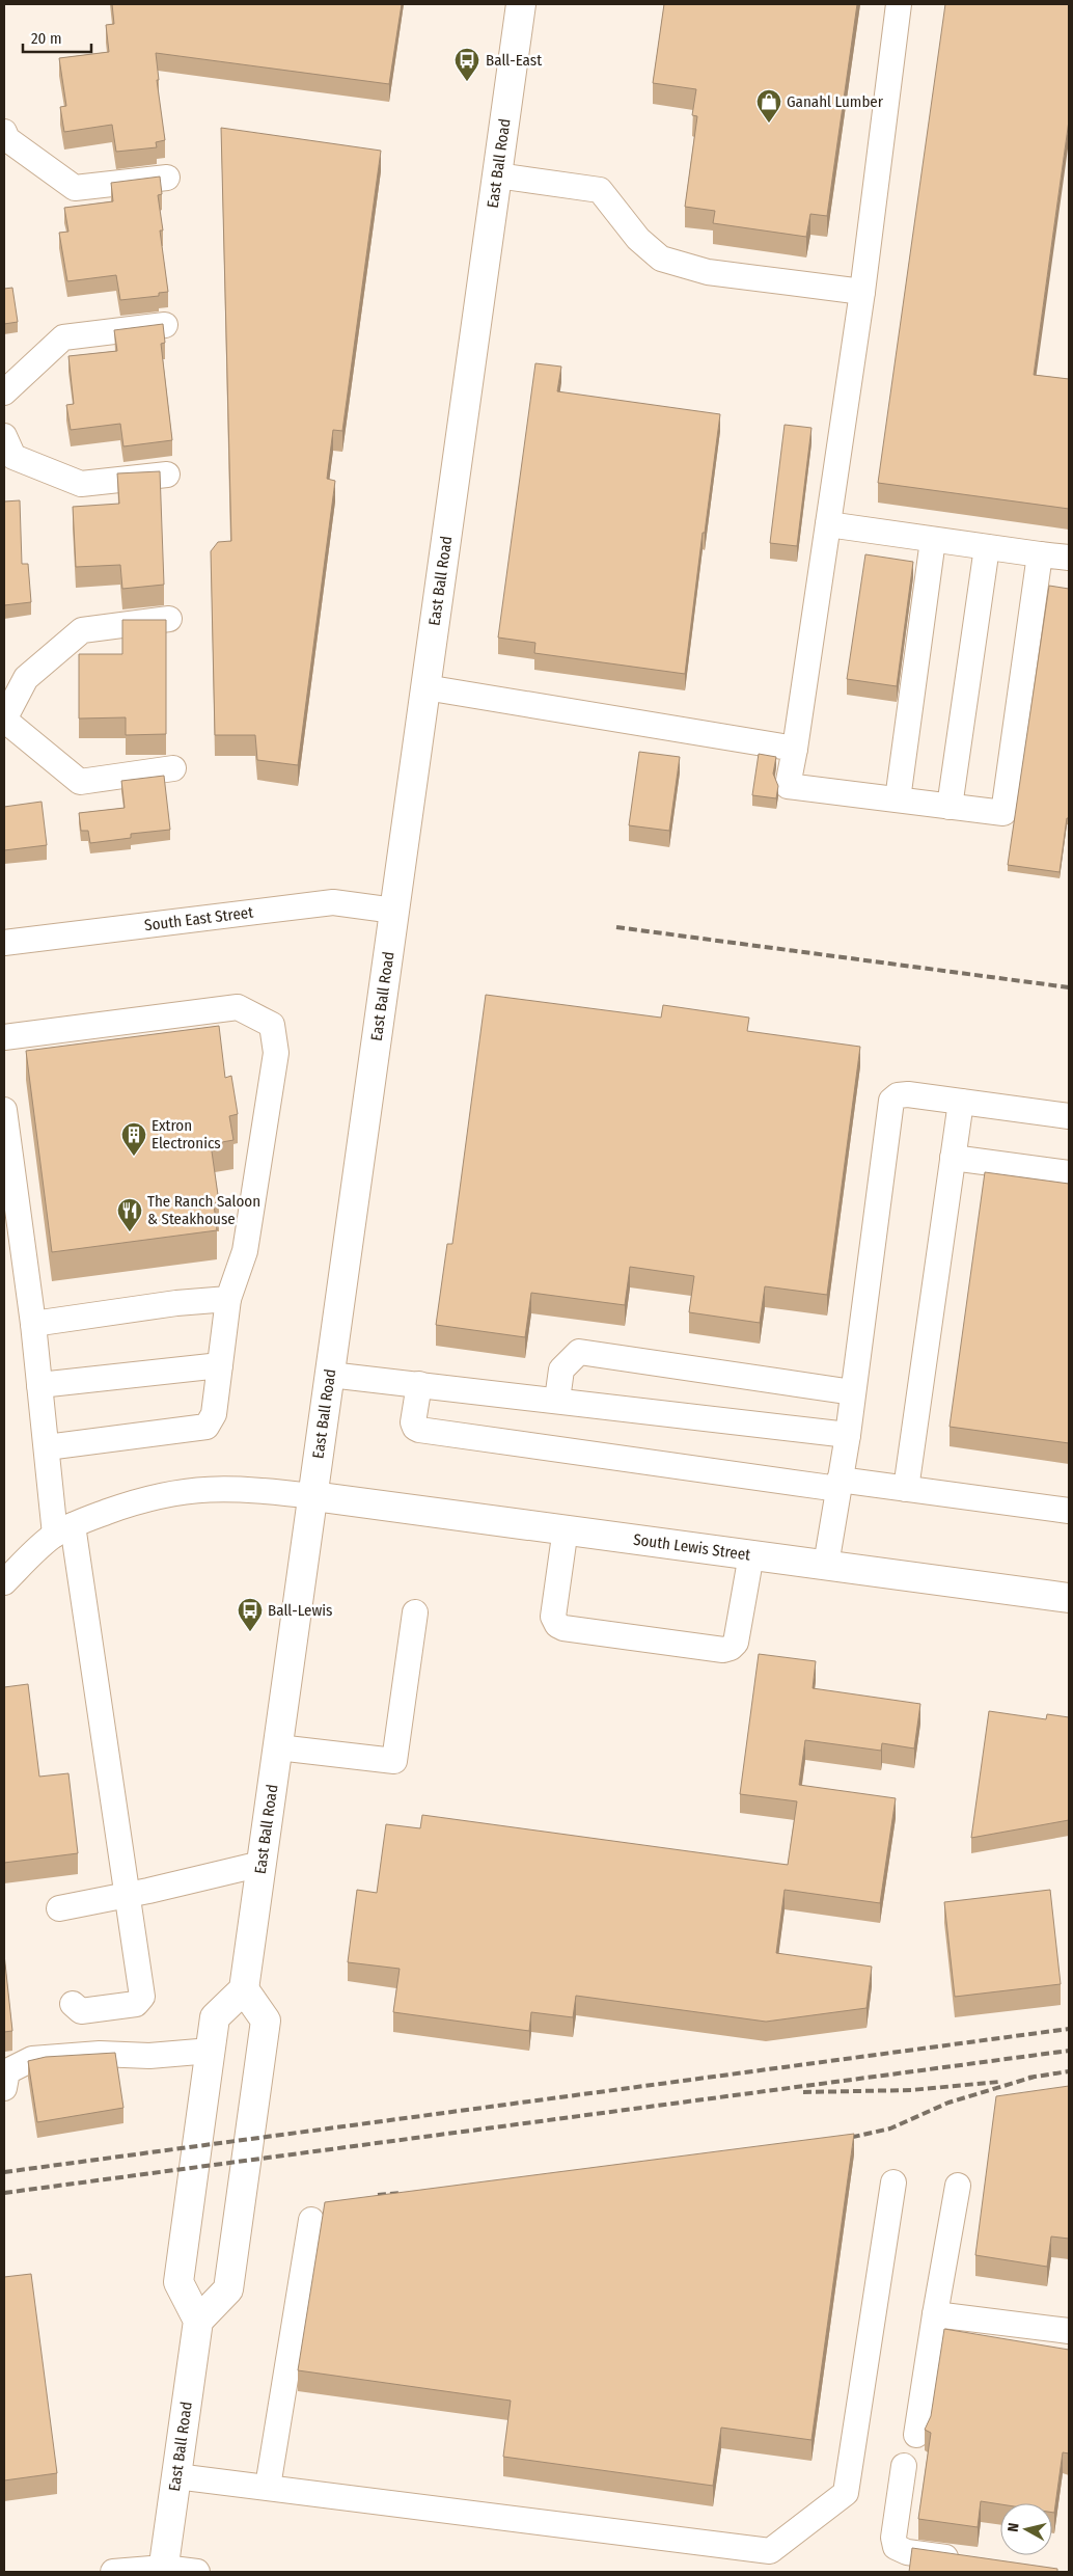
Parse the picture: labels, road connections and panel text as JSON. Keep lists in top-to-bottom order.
{
  "streets": {
    "main road": ["East Ball Road", "South Lewis Street"],
    "street": ["South East Street"]
  },
  "crossings": [
    ["East Ball Road", "South East Street"],
    ["East Ball Road", "South Lewis Street"]
  ],
  "places": {
    "bus stop": ["Ball-East", "Ball-Lewis"],
    "shop": ["Ganahl Lumber"],
    "building": ["Extron Electronics"],
    "restaurant": ["The Ranch Saloon & Steakhouse"]
  },
  "scale_bar": "20 m",
  "north": "left"
}
